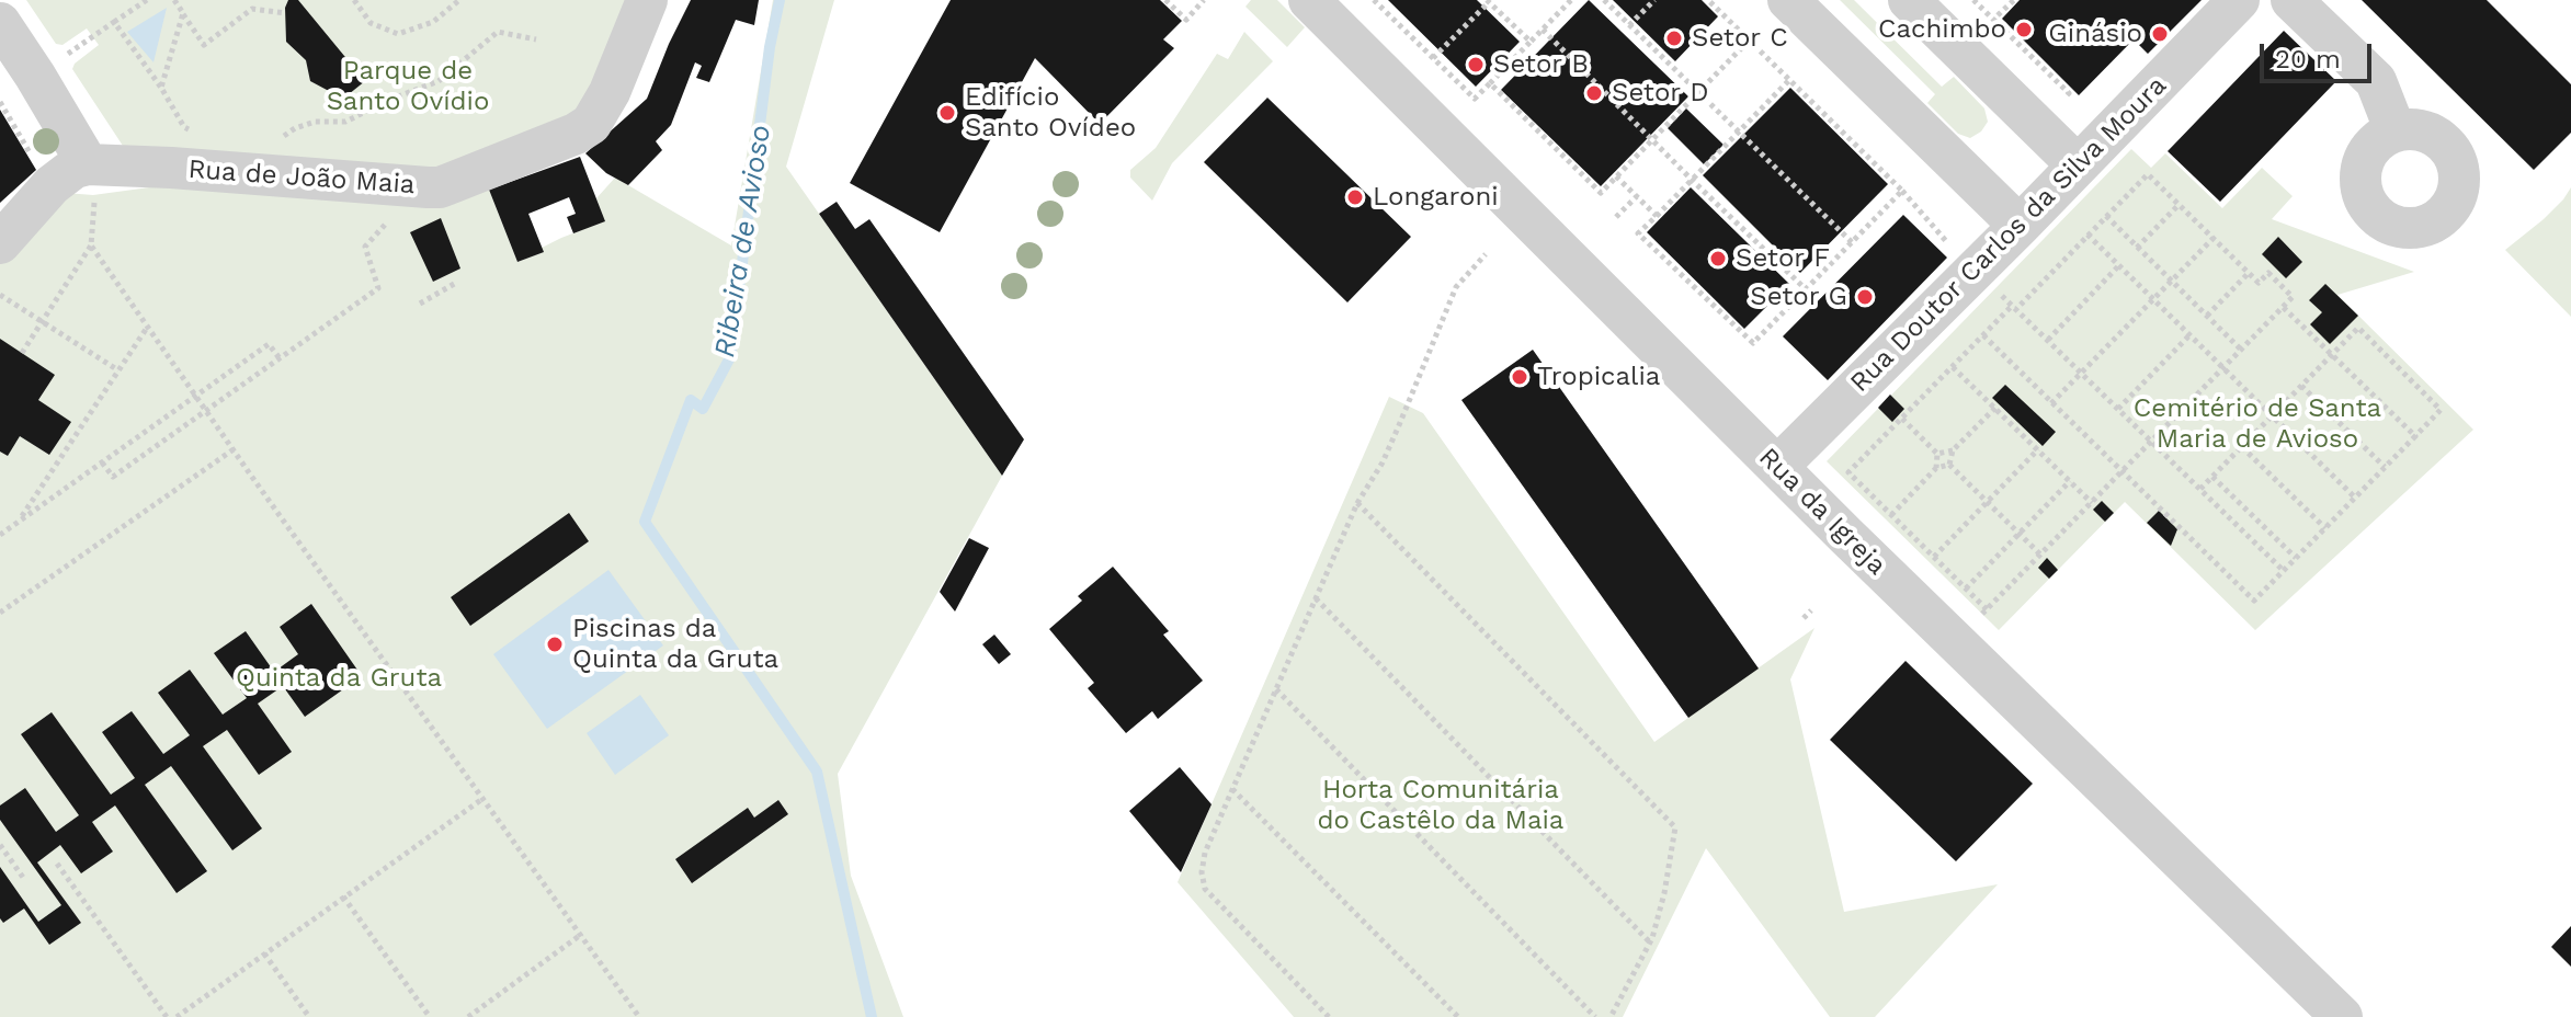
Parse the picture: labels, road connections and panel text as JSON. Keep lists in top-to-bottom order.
{
  "streets": {
    "street": ["Rua de João Maia", "Rua Doutor Carlos da Silva Moura", "Rua da Igreja"]
  },
  "crossings": [
    ["Rua Doutor Carlos da Silva Moura", "Rua da Igreja"]
  ],
  "water": ["Ribeira de Avioso"],
  "parks": [
    "Parque de Santo Ovídio",
    "Cemitério de Santa Maria de Avioso",
    "Quinta da Gruta",
    "Horta Comunitária do Castêlo da Maia"
  ],
  "places": [
    "Cachimbo",
    "Ginásio",
    "Setor C",
    "Setor B",
    "Setor D",
    "Edifício Santo Ovídeo",
    "Longaroni",
    "Setor F",
    "Setor G",
    "Tropicalia",
    "Piscinas da Quinta da Gruta"
  ],
  "scale_bar": "20 m"
}
